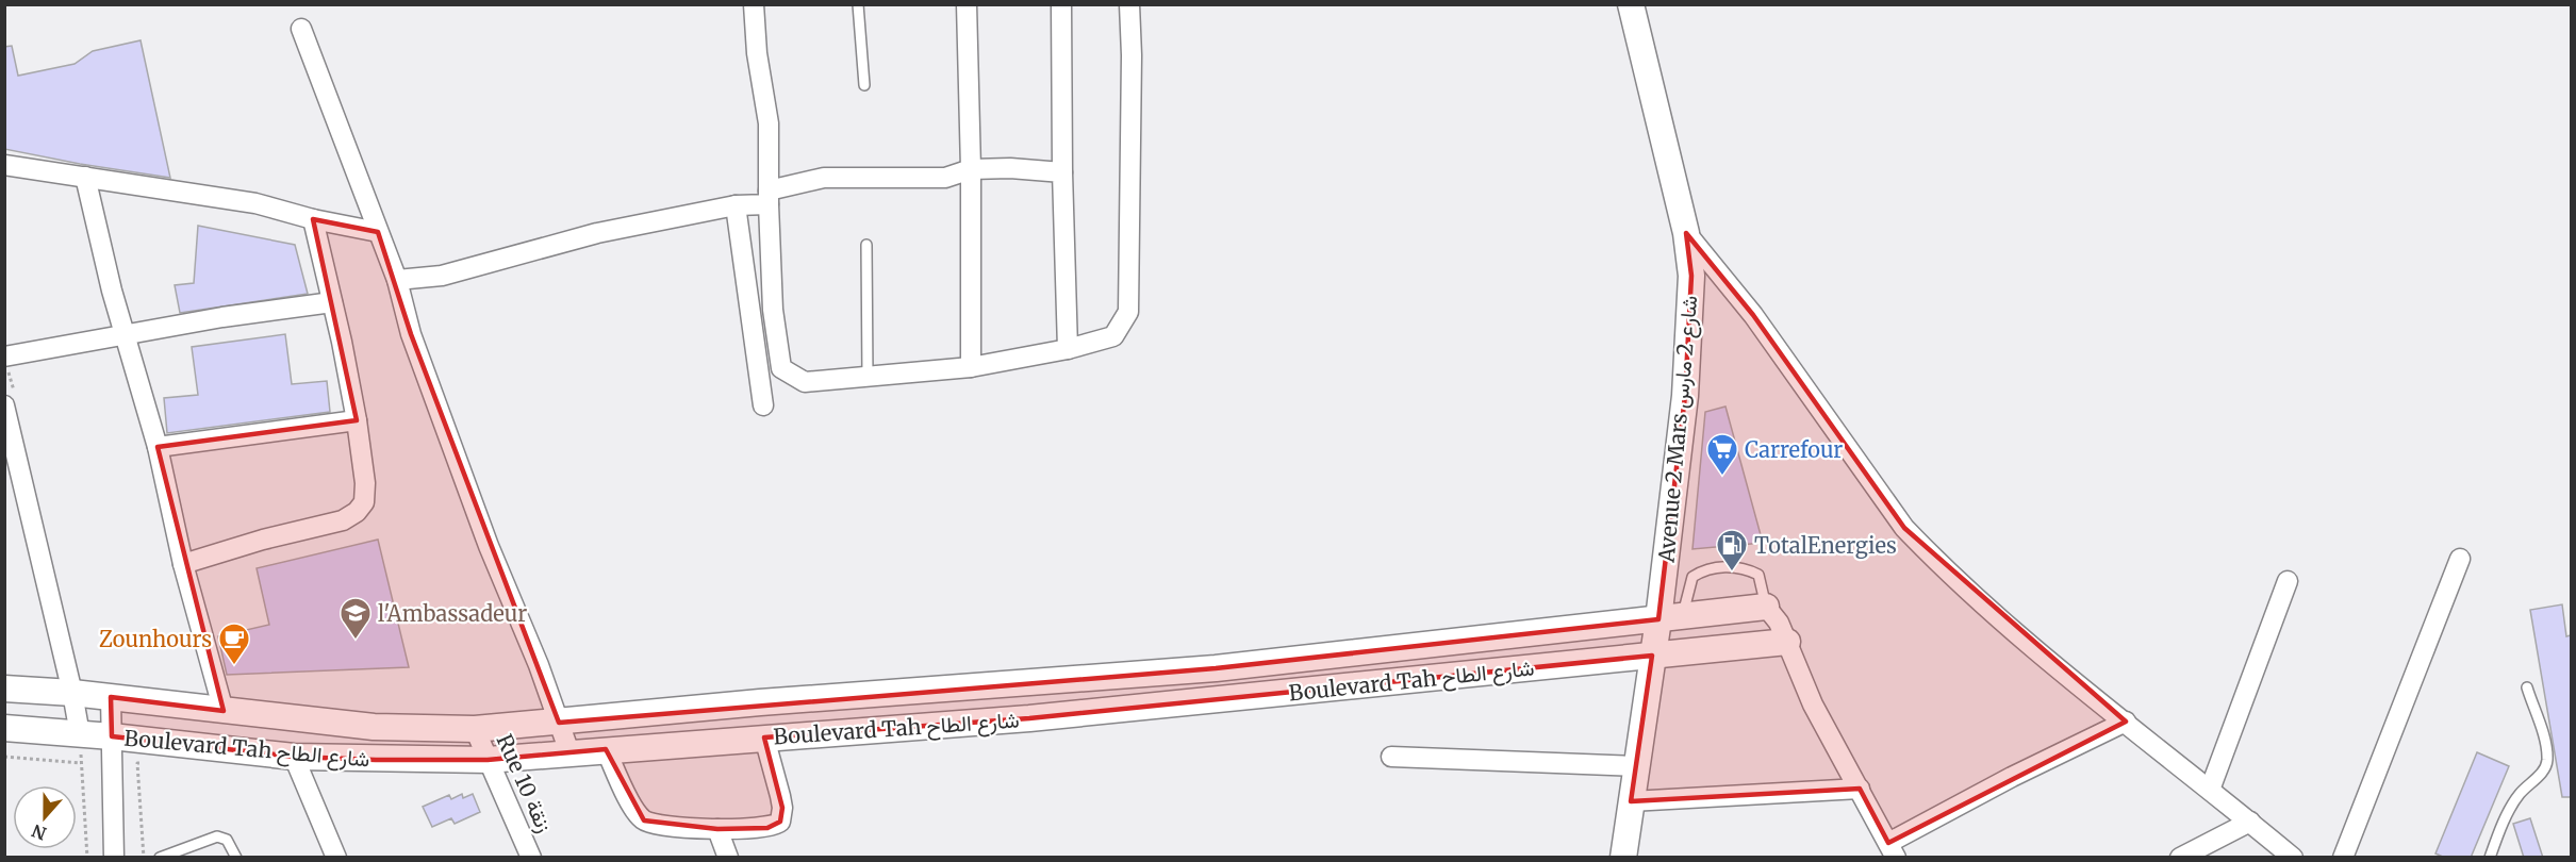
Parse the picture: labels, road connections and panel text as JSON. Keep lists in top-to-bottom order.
{
  "streets": {
    "street": ["Avenue 2 Mars شارع 2 مارس", "Boulevard Tah شارع الطاح", "Rue 10 زنقة"]
  },
  "crossings": [
    ["Avenue 2 Mars شارع 2 مارس", "Boulevard Tah شارع الطاح"],
    ["Boulevard Tah شارع الطاح", "Rue 10 زنقة"]
  ],
  "places": {
    "supermarket": ["Carrefour"],
    "fuel station": ["TotalEnergies"],
    "school or university": ["l'Ambassadeur"],
    "cafe": ["Zounhours"]
  },
  "north": "bottom"
}
